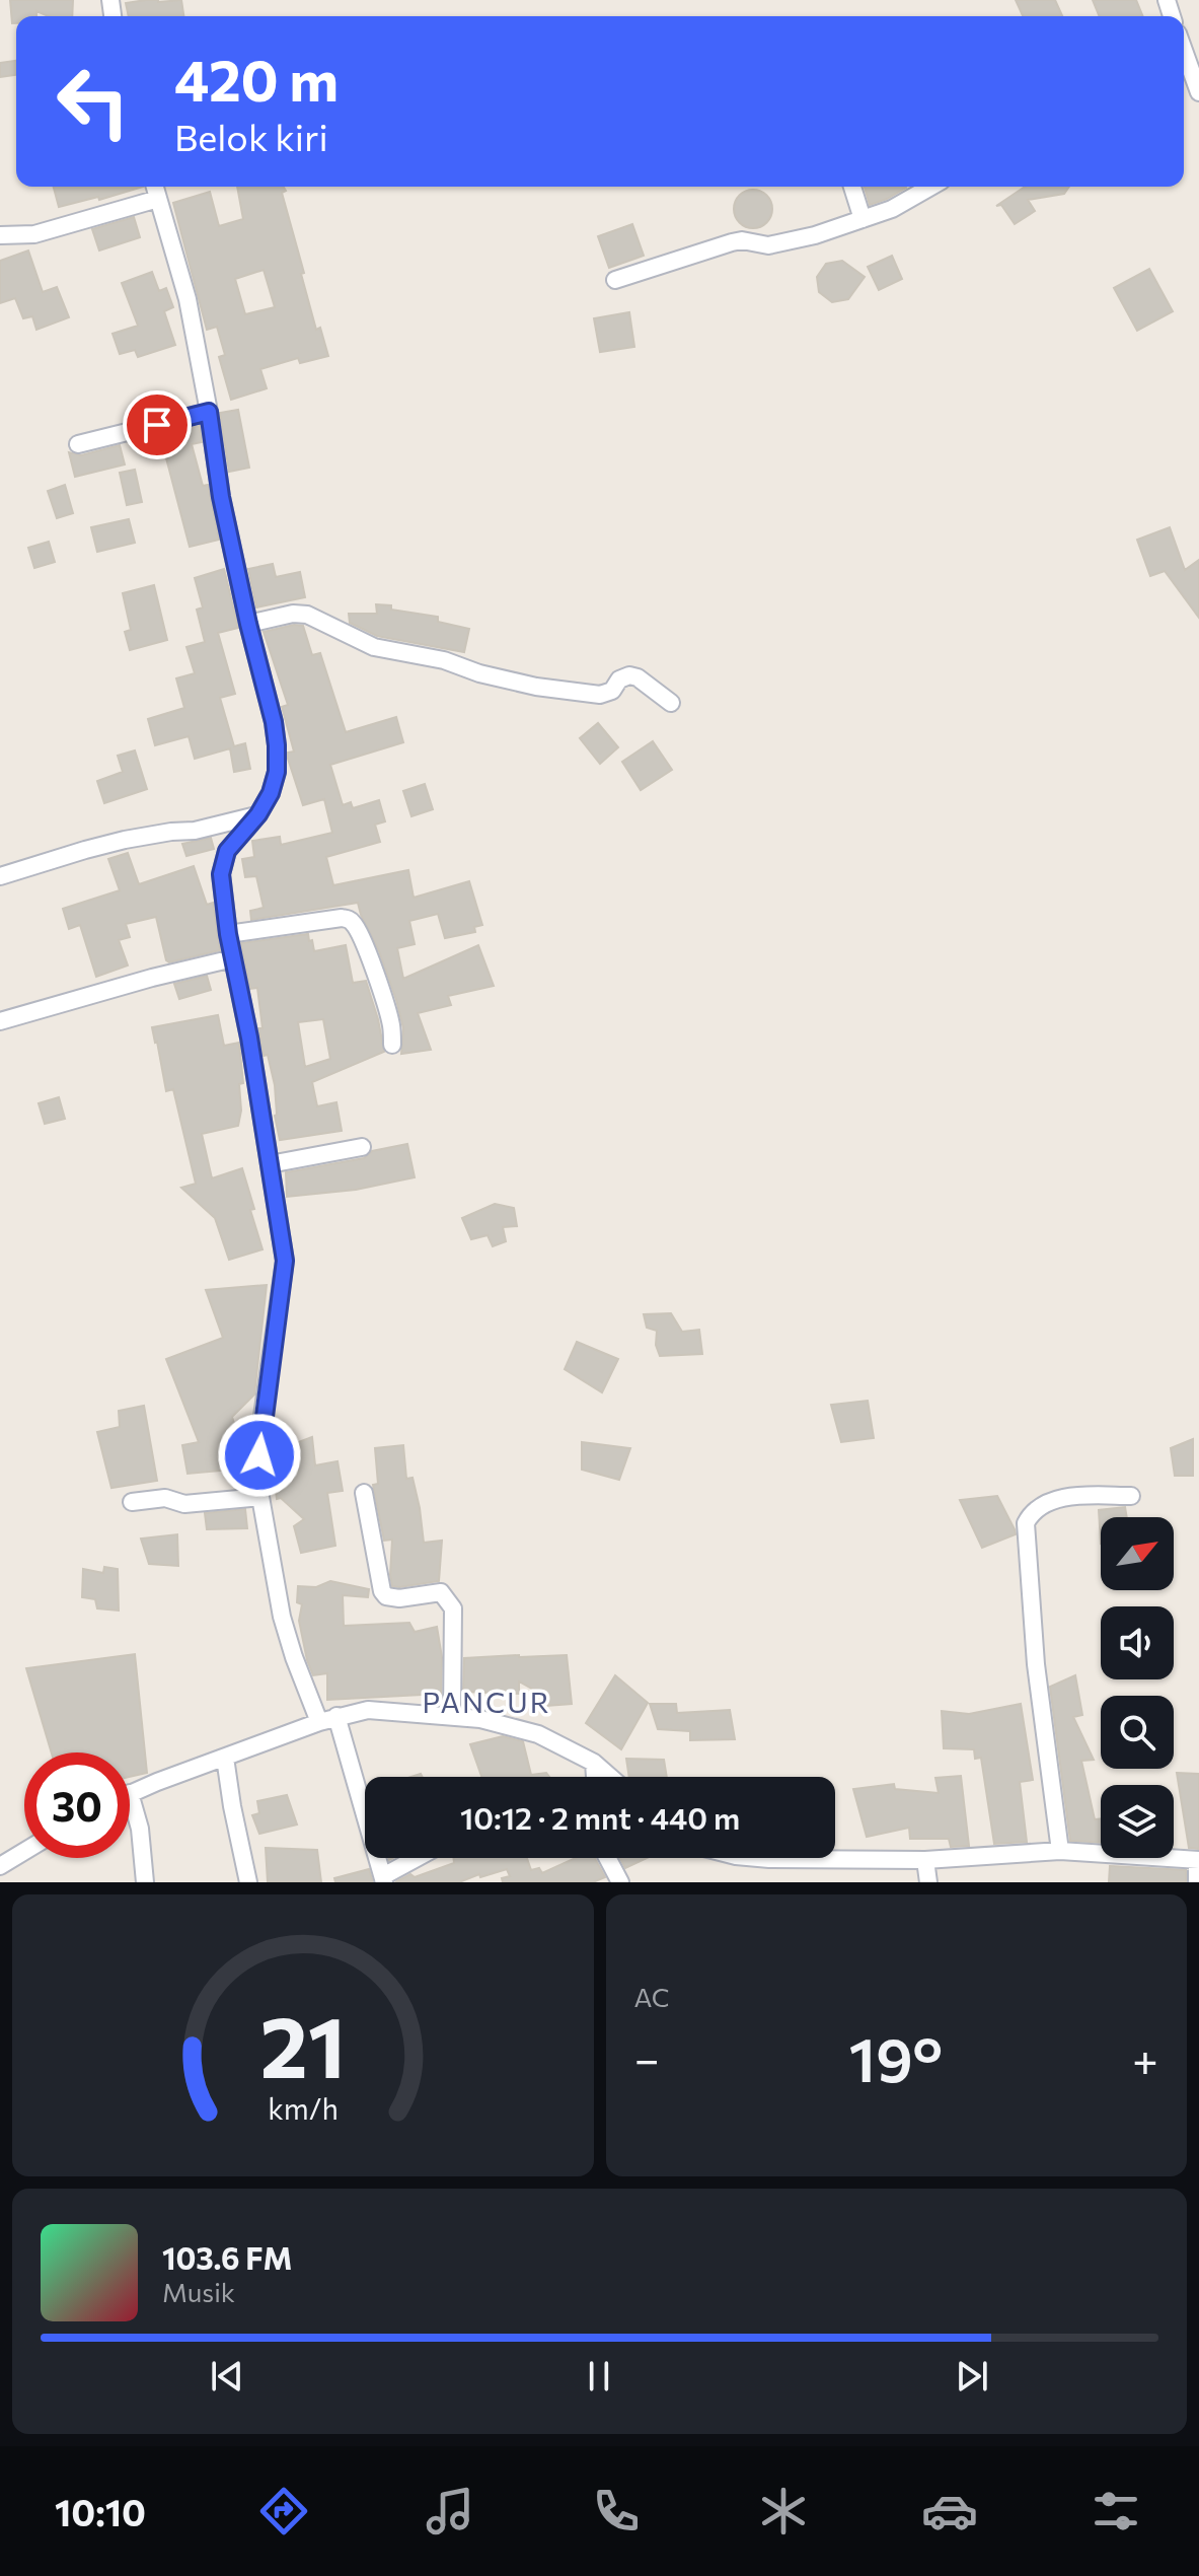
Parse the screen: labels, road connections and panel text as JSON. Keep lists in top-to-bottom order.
{
  "districts": ["PANCUR"],
  "north": "top right",
  "page": {
    "turn": ["420 m", "Belok kiri"],
    "limit": "30",
    "trip": "10:12 · 2 mnt · 440 m",
    "tile": "AC",
    "heat": ["−", "19°", "+"],
    "song": ["103.6 FM", "Musik"],
    "tabs": "10:10",
    "gauge": ["21", "km/h"]
  }
}
